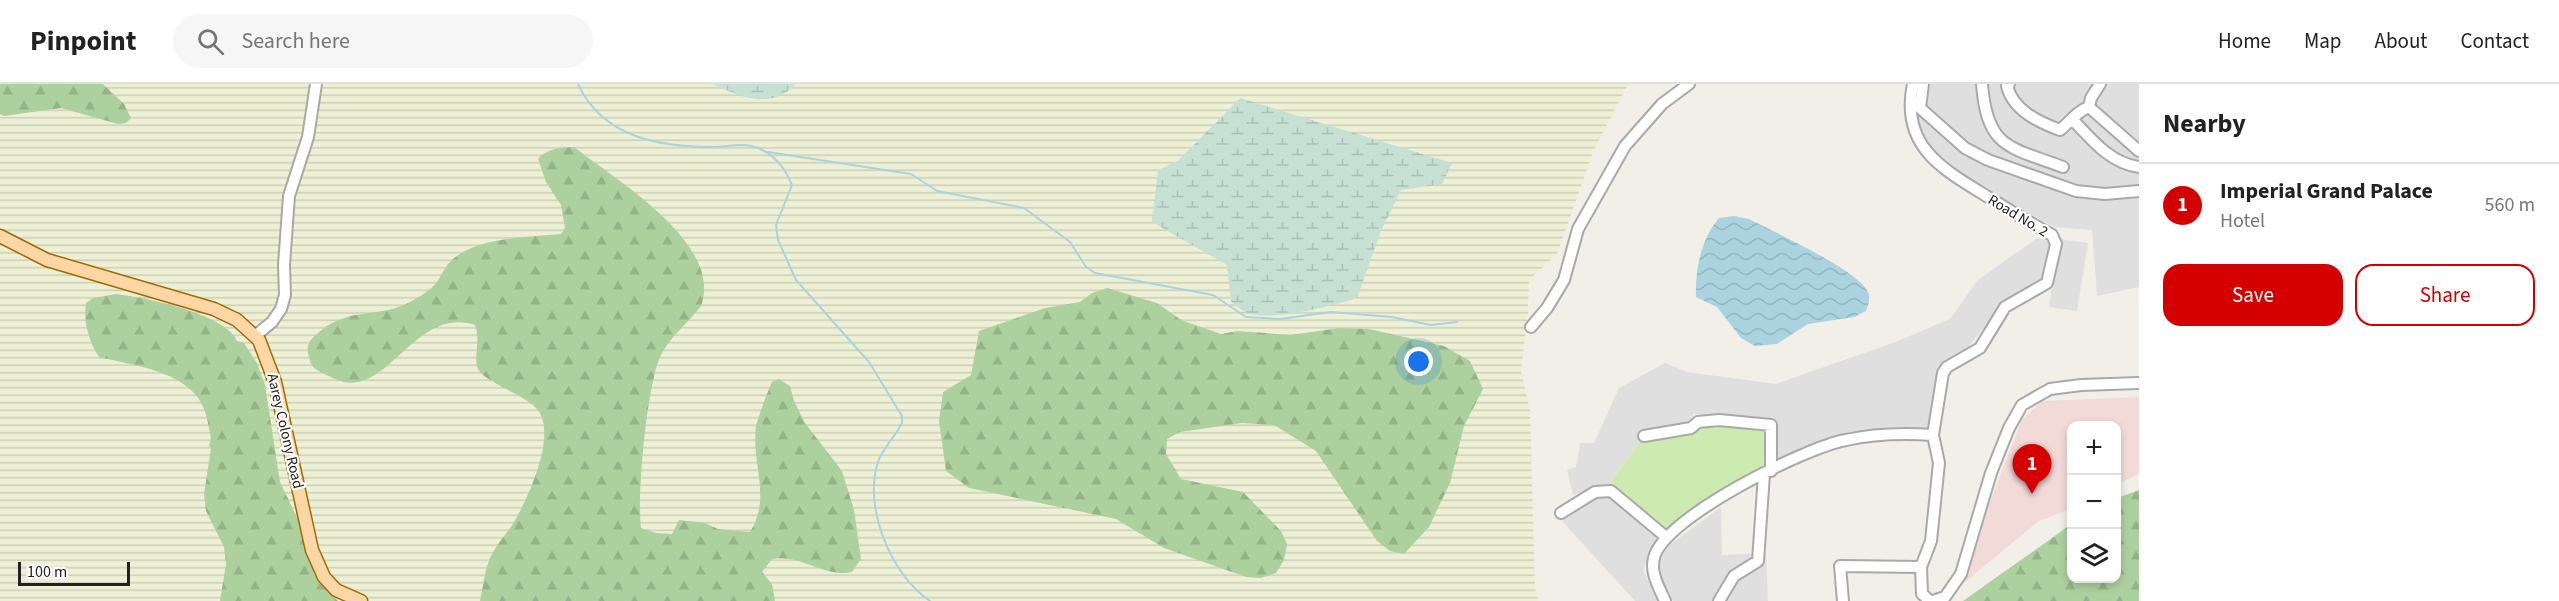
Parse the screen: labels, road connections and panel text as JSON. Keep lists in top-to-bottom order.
{
  "streets": {
    "main road": ["Aarey Colony Road"],
    "street": ["Road No. 2"]
  },
  "scale_bar": "100 m",
  "page": {
    "header": "Pinpoint",
    "search": "Search here",
    "nav": [
      "Home",
      "Map",
      "About",
      "Contact"
    ],
    "heading": "Nearby",
    "list": [
      {
        "mark": "1",
        "name": "Imperial Grand Palace",
        "note": "Hotel",
        "value": "560 m"
      }
    ],
    "buttons": ["Save", "Share"],
    "map_buttons": ["+", "−"],
    "pins": "1",
    "scale": "100 m"
  }
}
